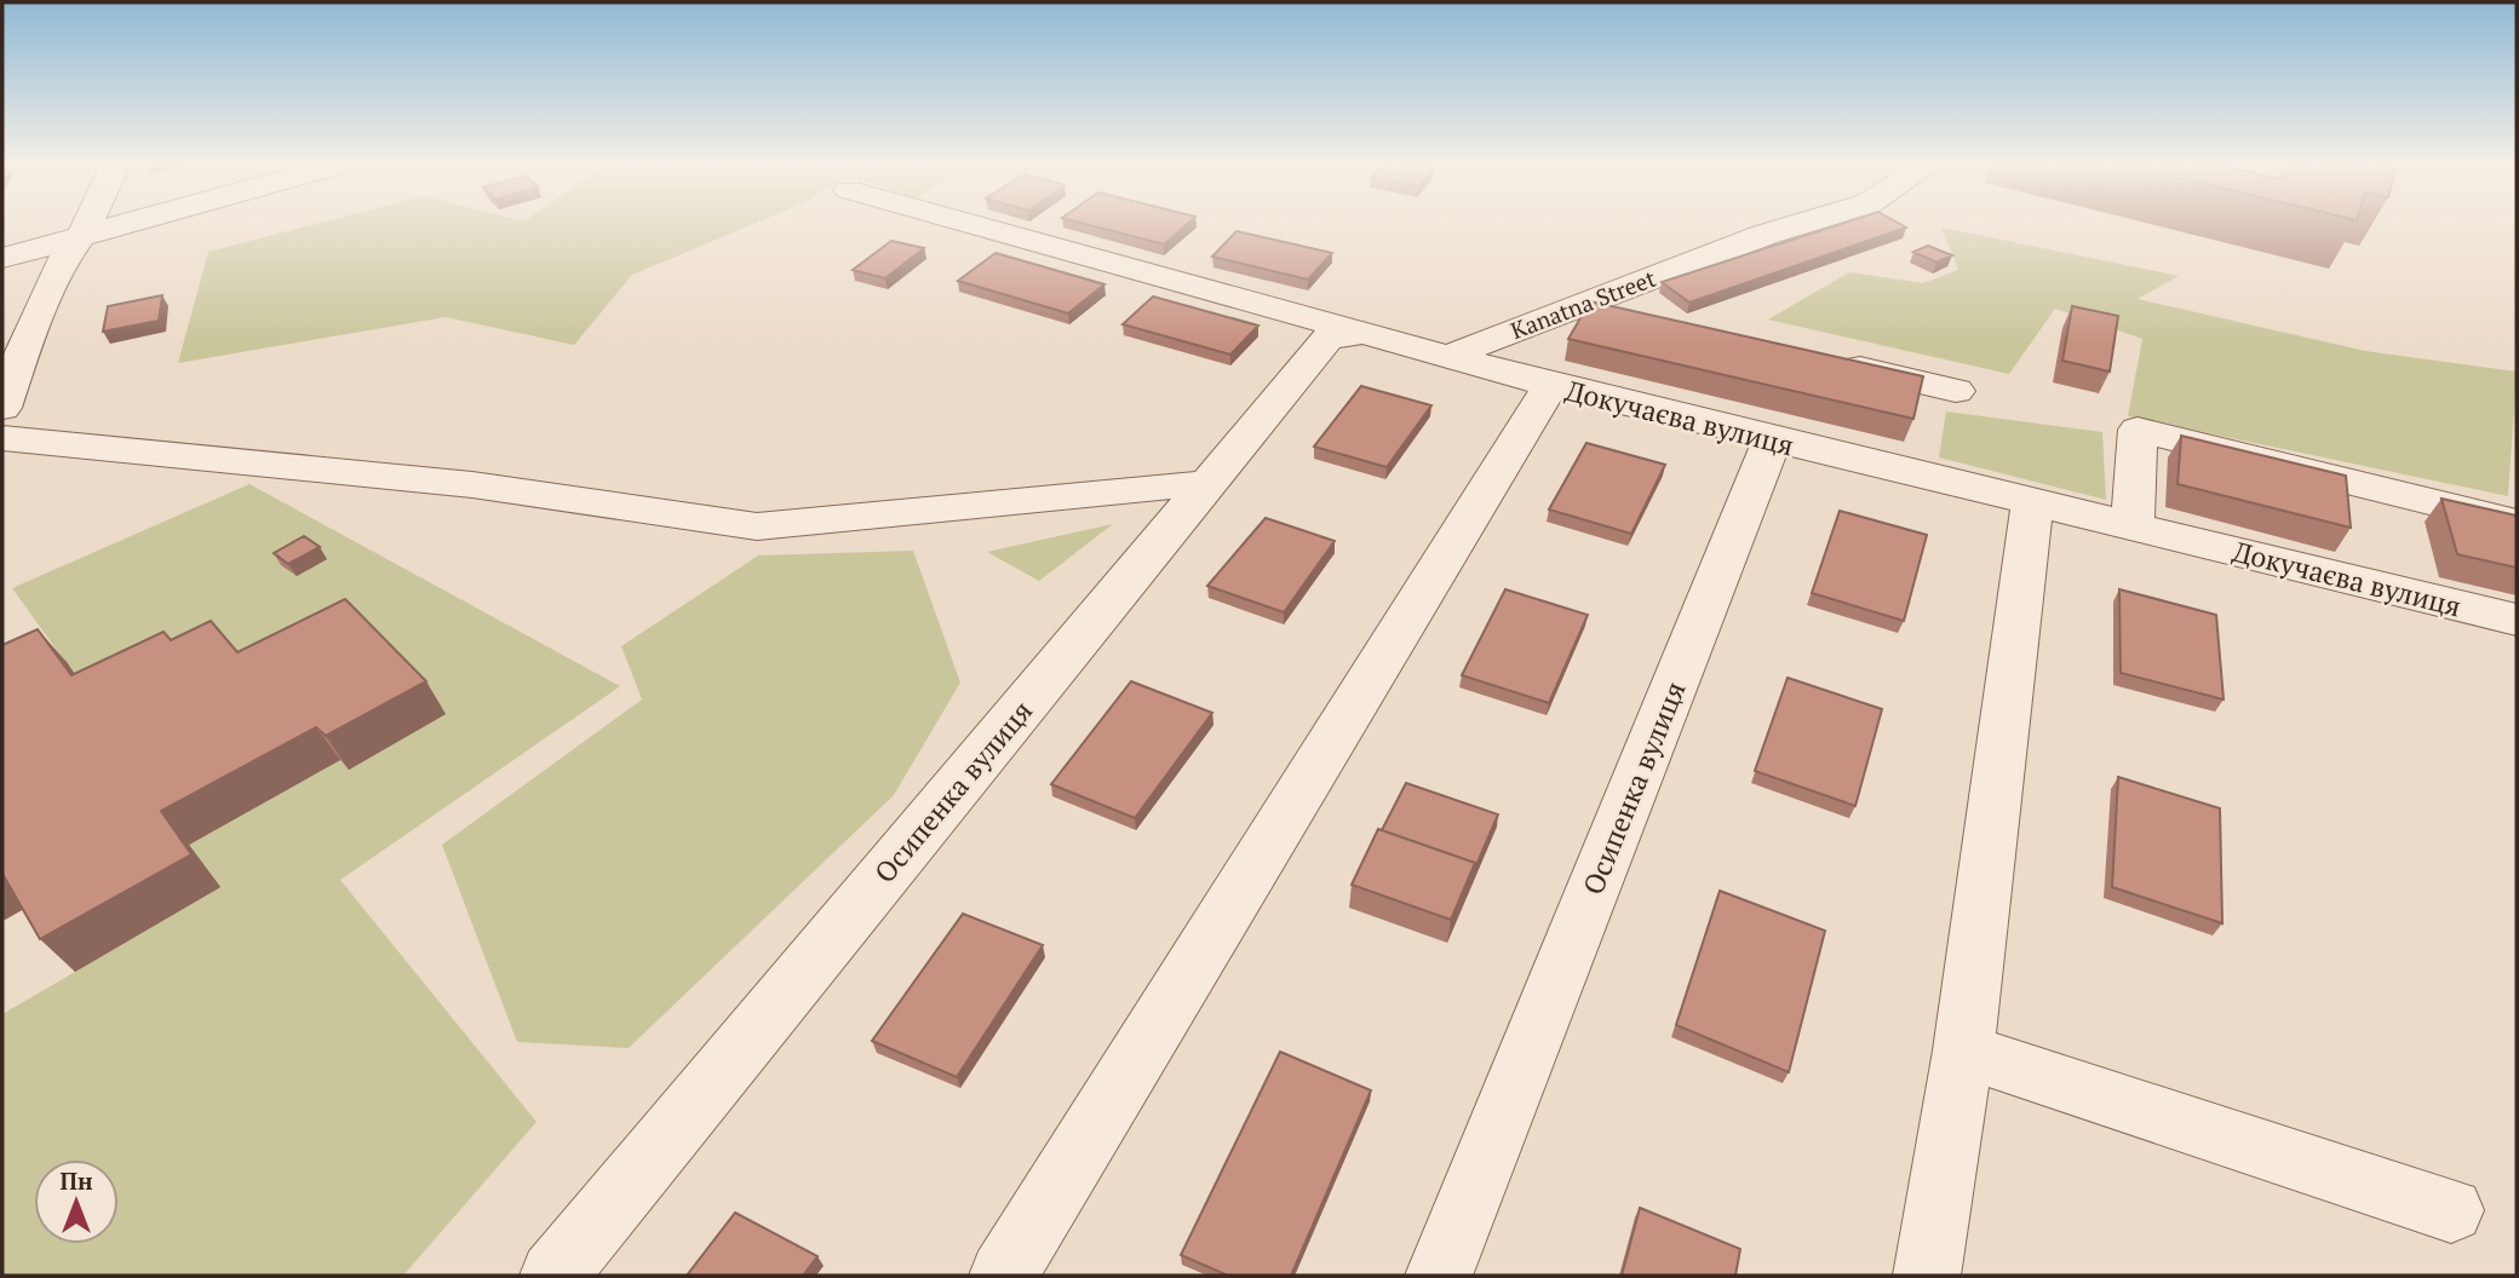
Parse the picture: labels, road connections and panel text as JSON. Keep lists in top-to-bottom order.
{
  "streets": {
    "street": ["Kanatna Street", "Докучаєва вулиця", "Осипенка вулиця"]
  },
  "crossings": [
    ["Kanatna Street", "Докучаєва вулиця"],
    ["Докучаєва вулиця", "Осипенка вулиця"]
  ],
  "north": "top"
}
